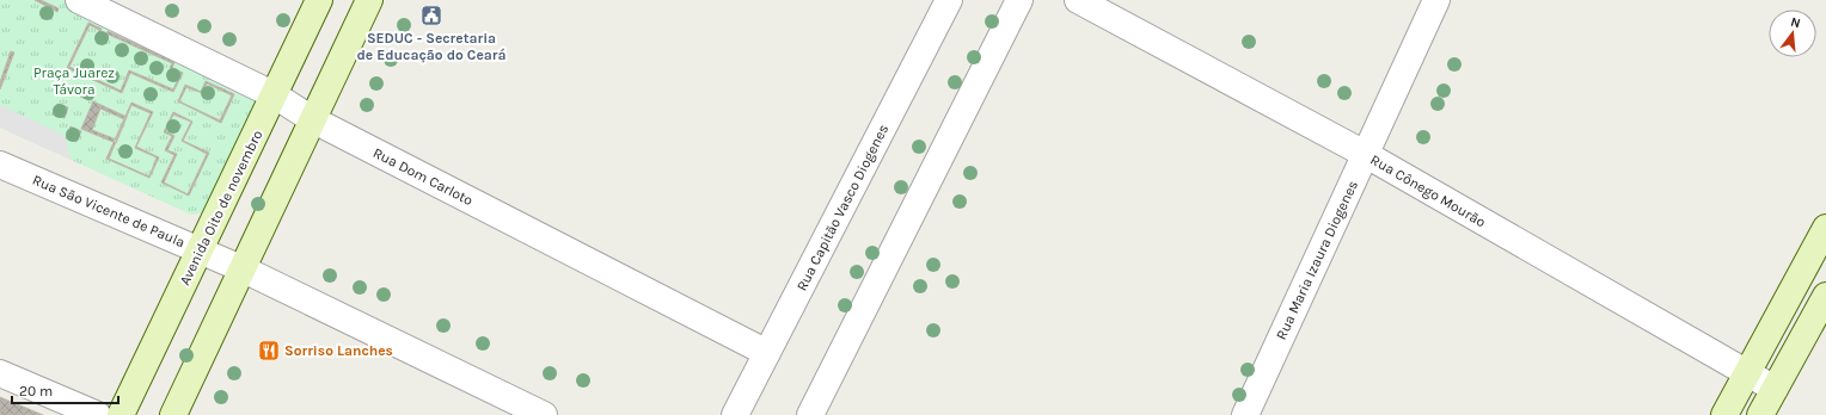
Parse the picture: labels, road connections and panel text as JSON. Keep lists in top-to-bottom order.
{
  "streets": {
    "main road": ["Avenida Oito de novembro"],
    "street": [
      "Rua Dom Carloto",
      "Rua Cônego Mourão",
      "Rua Capitão Vasco Diogenes",
      "Rua São Vicente de Paula",
      "Rua Maria Izaura Diogenes"
    ]
  },
  "crossings": [
    ["Rua Dom Carloto", "Avenida Oito de novembro"],
    ["Rua Dom Carloto", "Rua Capitão Vasco Diogenes"],
    ["Rua Cônego Mourão", "Rua Maria Izaura Diogenes"],
    ["Avenida Oito de novembro", "Rua São Vicente de Paula"]
  ],
  "parks": ["Praça Juarez Távora"],
  "places": {
    "public building": ["SEDUC - Secretaria de Educação do Ceará"],
    "restaurant": ["Sorriso Lanches"]
  },
  "scale_bar": "20 m",
  "north": "top"
}
